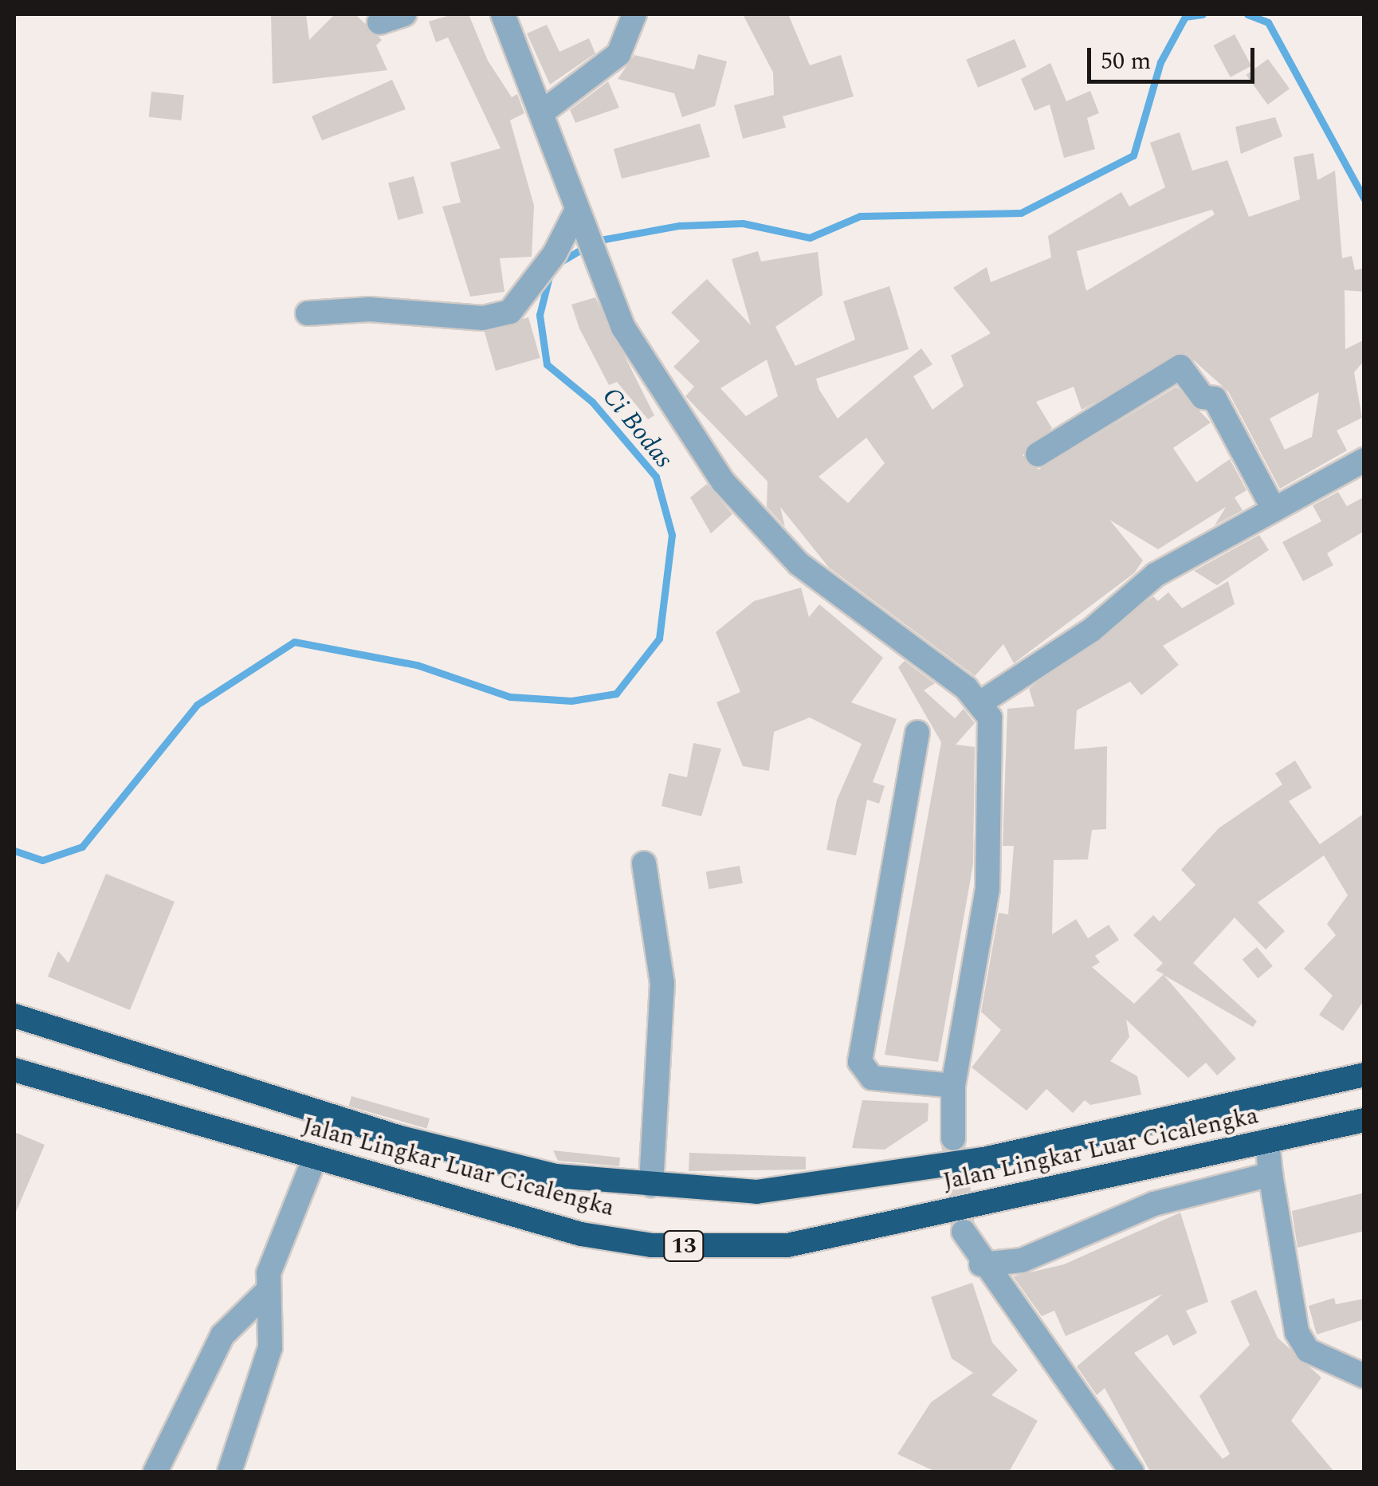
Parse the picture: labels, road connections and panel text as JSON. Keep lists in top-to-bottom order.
{
  "streets": {
    "highway": ["Jalan Lingkar Luar Cicalengka", "13"]
  },
  "water": ["Ci Bodas"],
  "scale_bar": "50 m"
}
